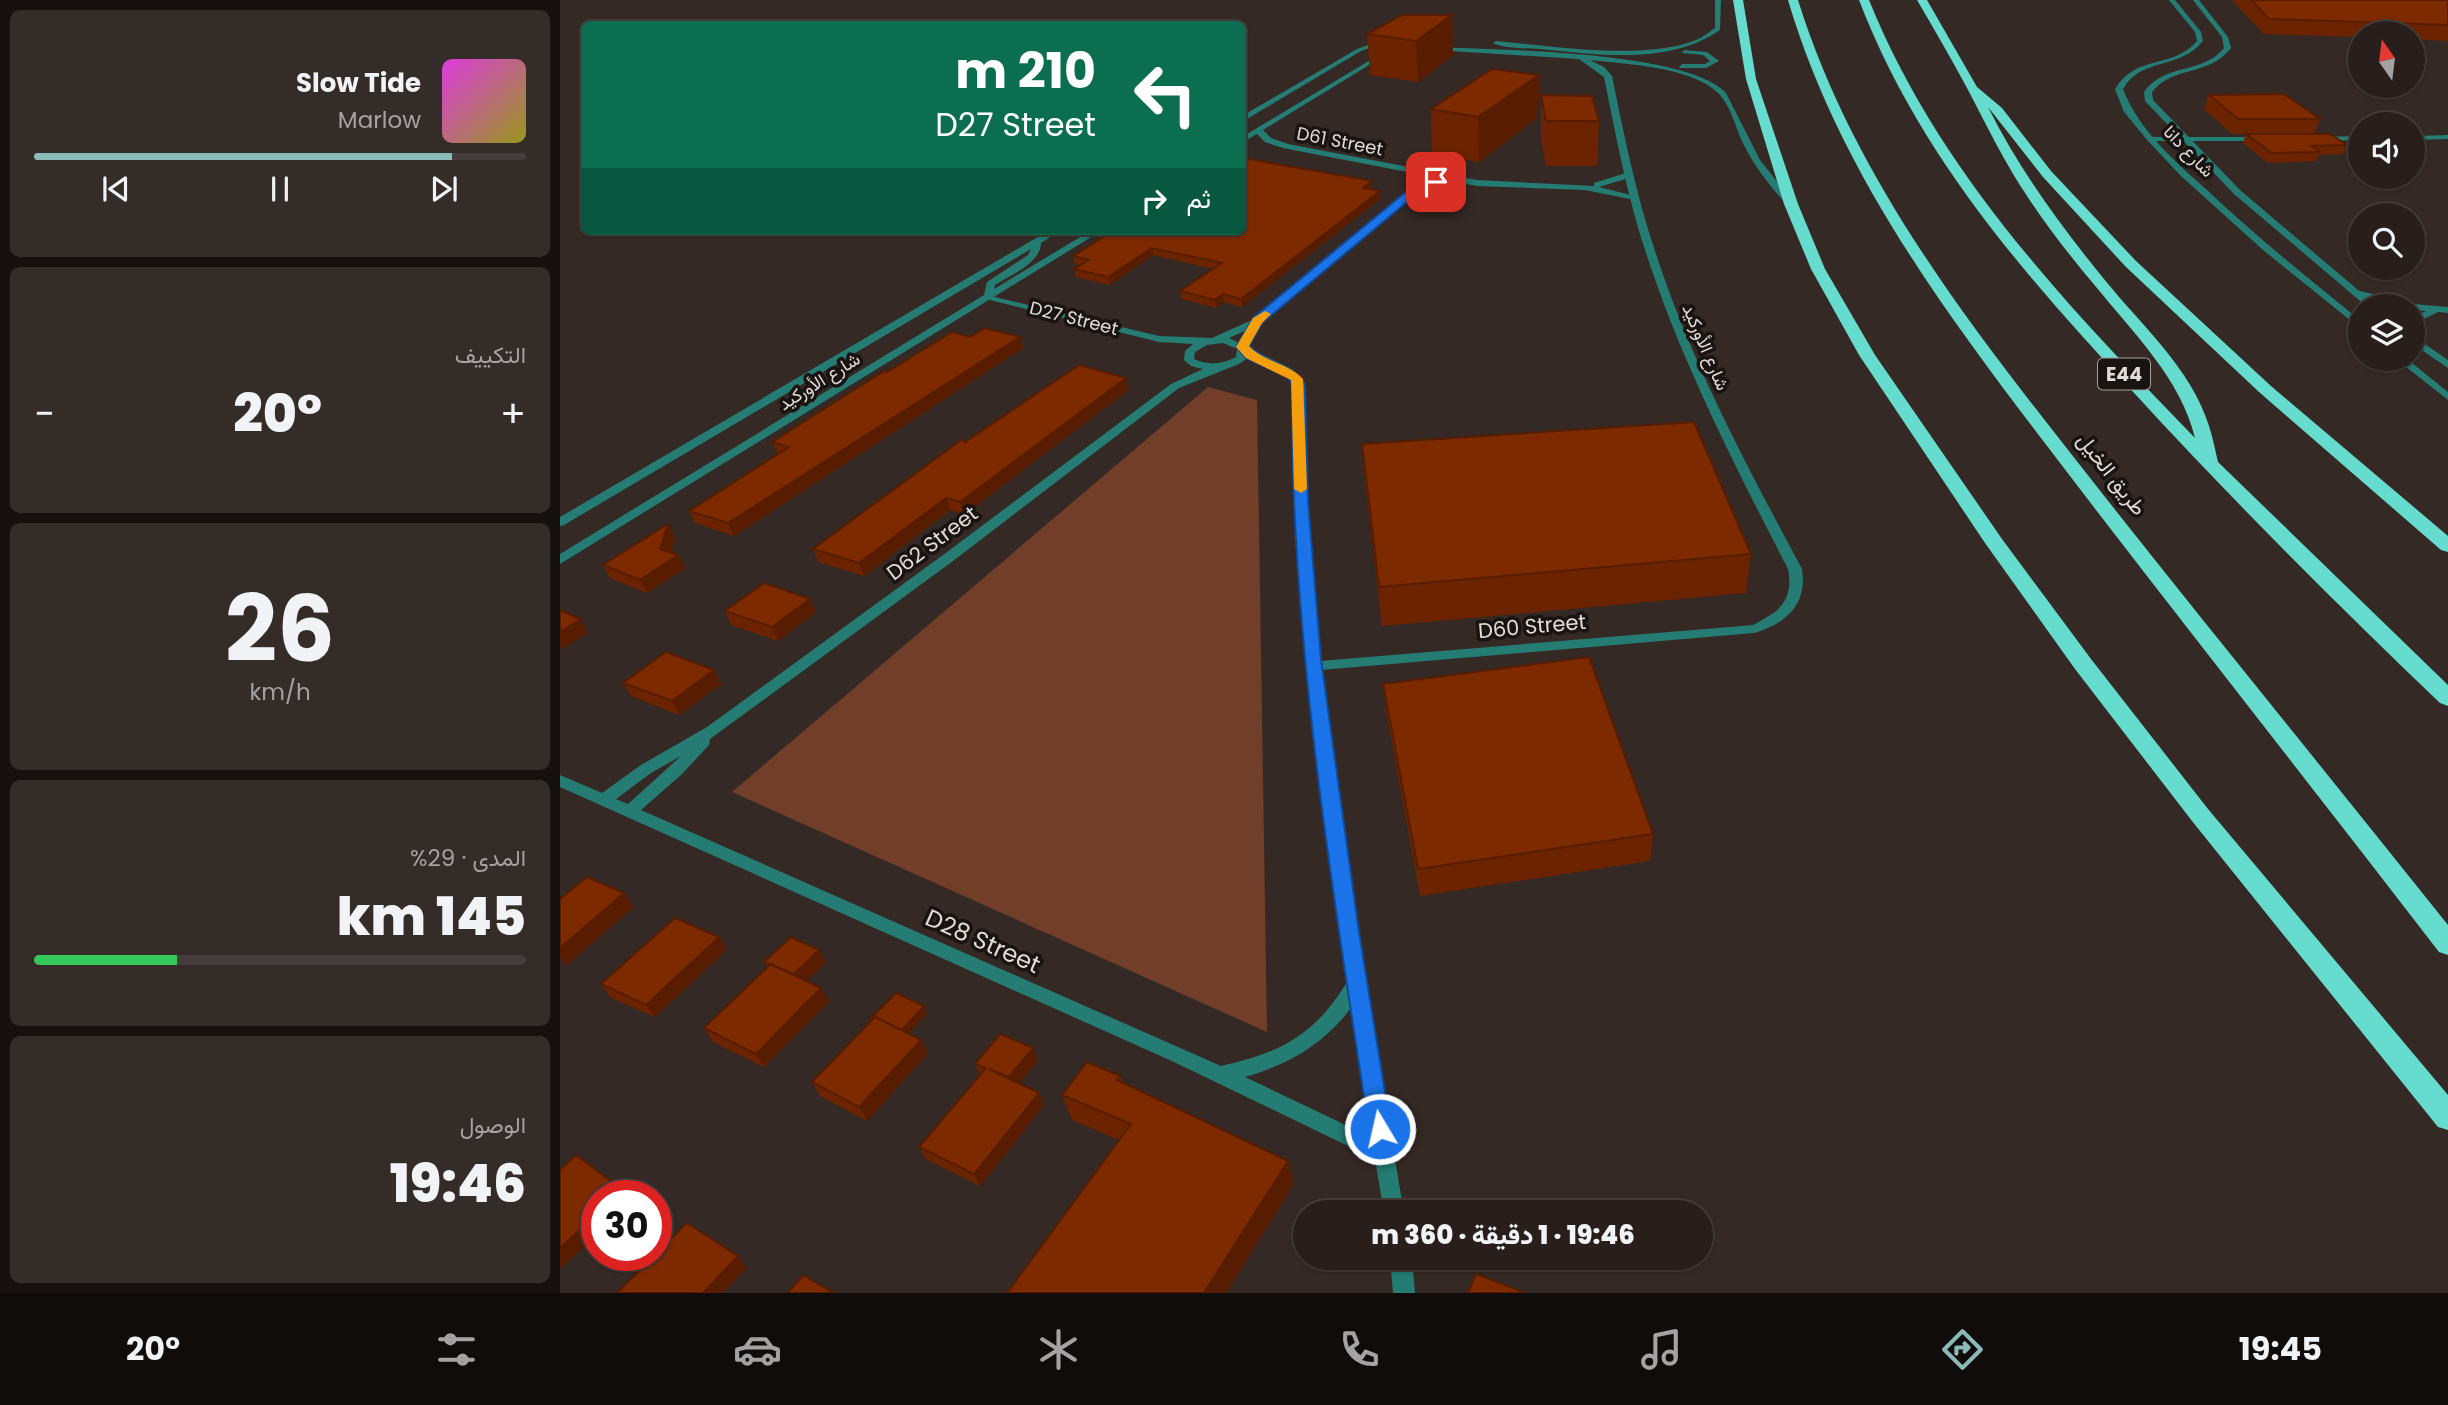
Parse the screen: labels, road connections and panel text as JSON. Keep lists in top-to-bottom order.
{
  "streets": {
    "highway": ["E44", "طريق الخيل"],
    "street": [
      "D61 Street",
      "شارع دانا",
      "D27 Street",
      "شارع الأوركيد",
      "D62 Street",
      "D60 Street",
      "D28 Street"
    ]
  },
  "crossings": [
    ["D61 Street", "شارع الأوركيد"],
    ["D27 Street", "شارع الأوركيد"],
    ["D27 Street", "D62 Street"],
    ["شارع الأوركيد", "D60 Street"],
    ["D62 Street", "D28 Street"]
  ],
  "north": "top",
  "page": {
    "turn": ["210 m", "D27 Street"],
    "song": ["Slow Tide", "Marlow"],
    "then": "ثم",
    "tile": [
      "التكييف",
      ["26", "km/h"],
      ["المدى · 29%", "145 km"],
      ["الوصول", "19:46"]
    ],
    "heat": ["−", "20°", "+"],
    "limit": "30",
    "trip": "19:46 · 1 دقيقة · 360 m",
    "tabs": ["19:45", "20°"]
  }
}
